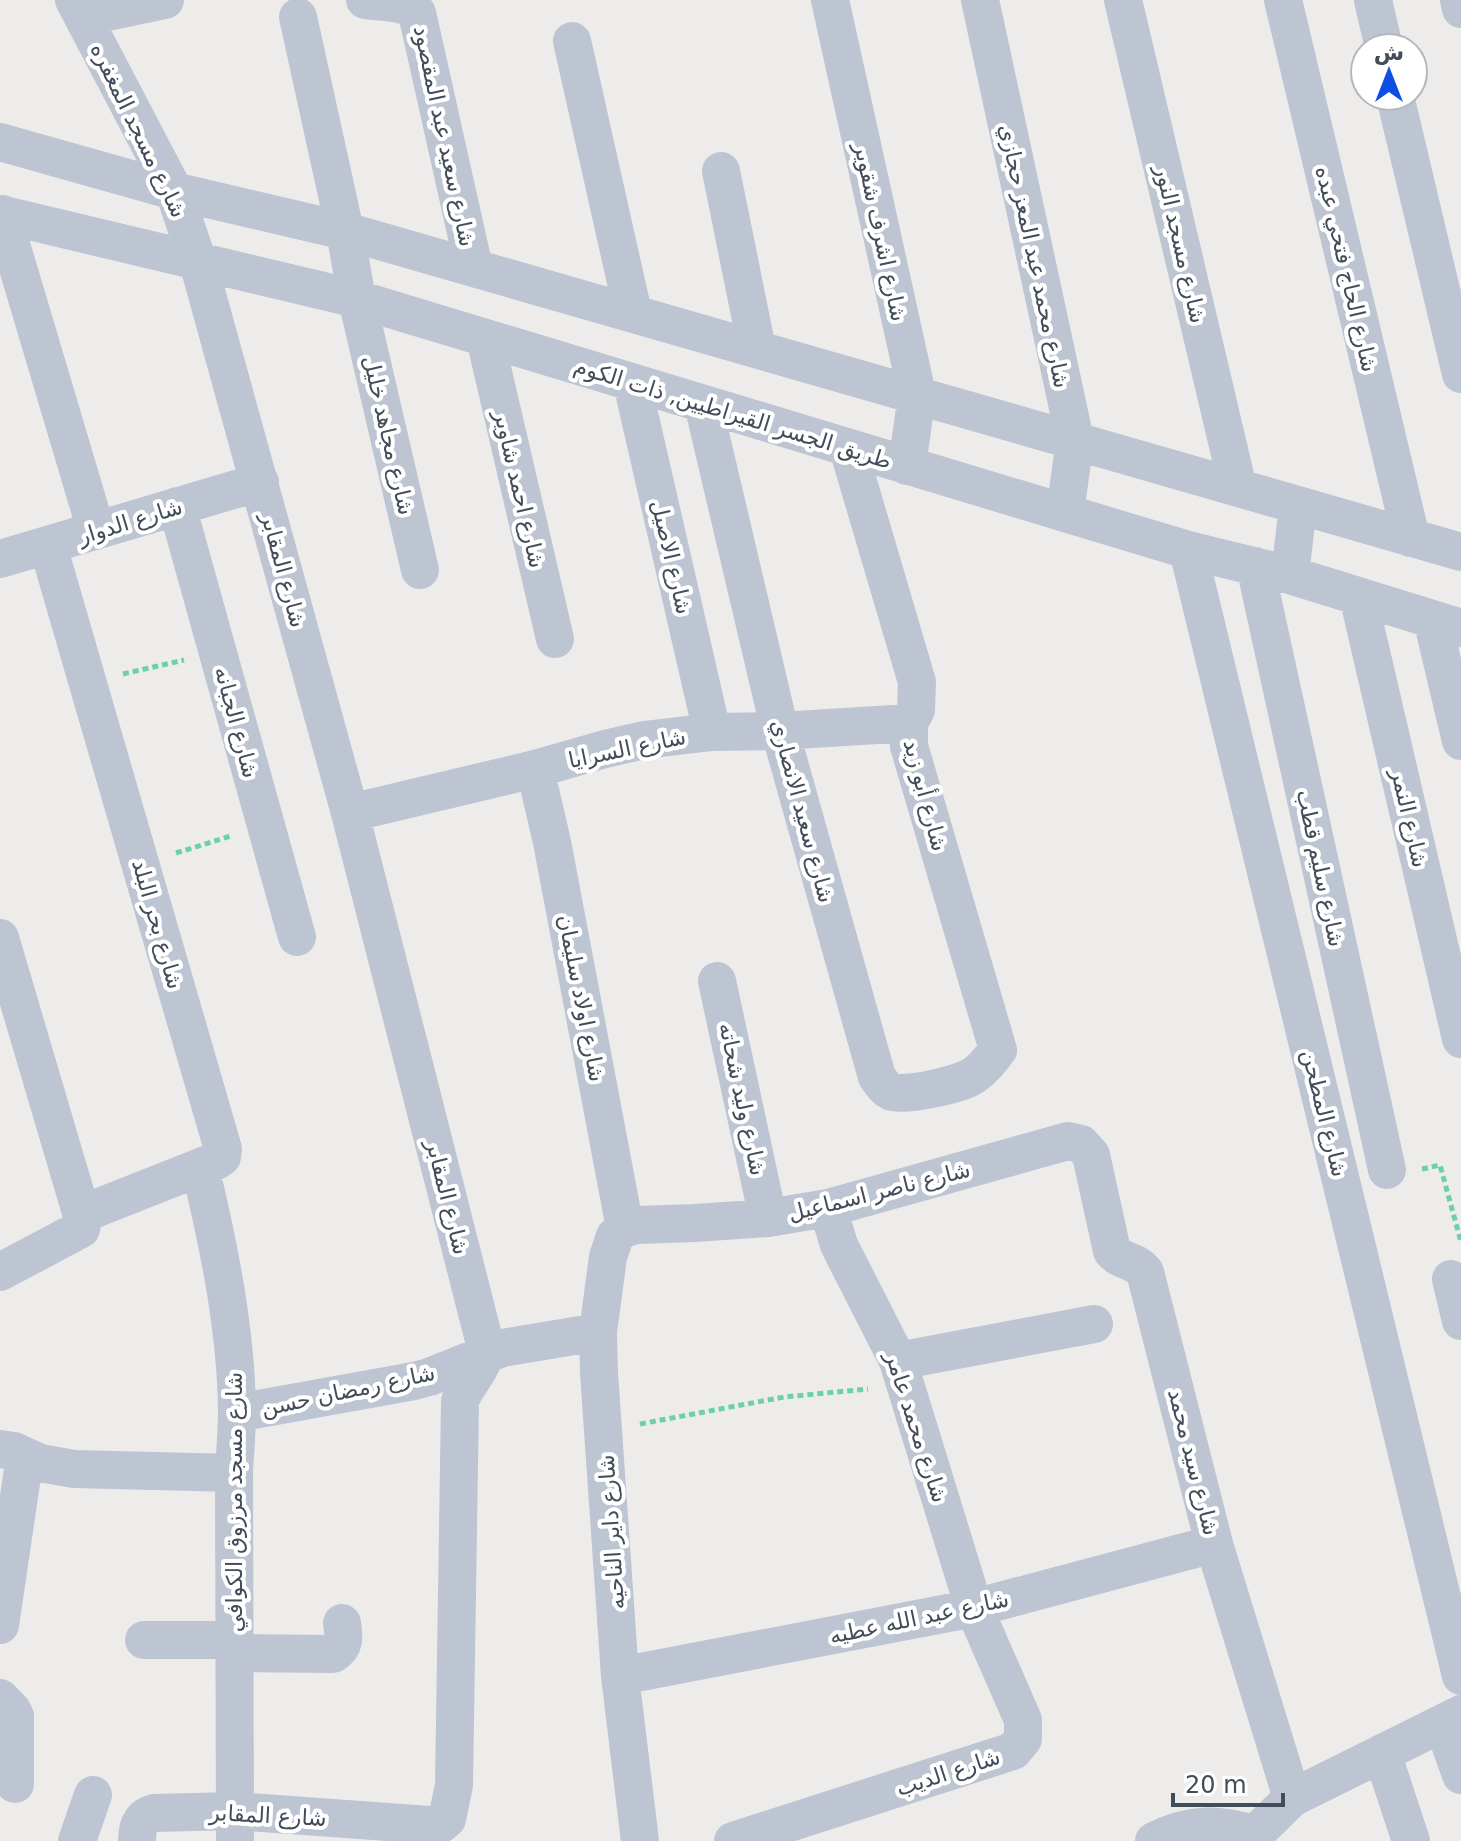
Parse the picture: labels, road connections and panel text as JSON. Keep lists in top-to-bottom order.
{
  "streets": {
    "street": [
      "شارع مسجد المغفره",
      "شارع سعيد عبد المقصود",
      "شارع اشرف شقوير",
      "شارع مسجد النور",
      "شارع محمد عبد المعز حجازي",
      "شارع الحاج فتحي عبده",
      "طريق الجسر القيراطيين, ذات الكوم",
      "شارع مجاهد خليل",
      "شارع احمد شاوير",
      "شارع الدوار",
      "شارع الاصيل",
      "شارع المقابر",
      "شارع الجبانه",
      "شارع السرايا",
      "شارع أبو زيد",
      "شارع سعيد الانصاري",
      "شارع النمر",
      "شارع سليم قطب",
      "شارع بحر البلد",
      "شارع اولاد سليمان",
      "شارع وليد شحاته",
      "شارع المطحن",
      "شارع ناصر اسماعيل",
      "شارع رمضان حسن",
      "شارع محمد عامر",
      "شارع سيد محمد",
      "شارع مسجد مرزوق الكوافي",
      "شارع داير الناحيه",
      "شارع عبد الله عطيه",
      "شارع الديب"
    ]
  },
  "crossings": [
    ["شارع مسجد المغفره", "طريق الجسر القيراطيين, ذات الكوم"],
    ["شارع مسجد المغفره", "شارع المقابر"],
    ["شارع اشرف شقوير", "طريق الجسر القيراطيين, ذات الكوم"],
    ["شارع محمد عبد المعز حجازي", "طريق الجسر القيراطيين, ذات الكوم"],
    ["طريق الجسر القيراطيين, ذات الكوم", "شارع مجاهد خليل"],
    ["طريق الجسر القيراطيين, ذات الكوم", "شارع احمد شاوير"],
    ["طريق الجسر القيراطيين, ذات الكوم", "شارع الاصيل"],
    ["طريق الجسر القيراطيين, ذات الكوم", "شارع المقابر"],
    ["طريق الجسر القيراطيين, ذات الكوم", "شارع أبو زيد"],
    ["طريق الجسر القيراطيين, ذات الكوم", "شارع سعيد الانصاري"],
    ["طريق الجسر القيراطيين, ذات الكوم", "شارع النمر"],
    ["طريق الجسر القيراطيين, ذات الكوم", "شارع سليم قطب"],
    ["طريق الجسر القيراطيين, ذات الكوم", "شارع المطحن"],
    ["شارع الدوار", "شارع المقابر"],
    ["شارع الدوار", "شارع الجبانه"],
    ["شارع الدوار", "شارع بحر البلد"],
    ["شارع الاصيل", "شارع السرايا"],
    ["شارع المقابر", "شارع السرايا"],
    ["شارع المقابر", "شارع رمضان حسن"],
    ["شارع المقابر", "شارع مسجد مرزوق الكوافي"],
    ["شارع السرايا", "شارع أبو زيد"],
    ["شارع السرايا", "شارع سعيد الانصاري"],
    ["شارع السرايا", "شارع اولاد سليمان"],
    ["شارع أبو زيد", "شارع سعيد الانصاري"],
    ["شارع بحر البلد", "شارع مسجد مرزوق الكوافي"],
    ["شارع اولاد سليمان", "شارع ناصر اسماعيل"],
    ["شارع اولاد سليمان", "شارع داير الناحيه"],
    ["شارع وليد شحاته", "شارع ناصر اسماعيل"],
    ["شارع ناصر اسماعيل", "شارع محمد عامر"],
    ["شارع ناصر اسماعيل", "شارع سيد محمد"],
    ["شارع ناصر اسماعيل", "شارع داير الناحيه"],
    ["شارع رمضان حسن", "شارع مسجد مرزوق الكوافي"],
    ["شارع رمضان حسن", "شارع داير الناحيه"],
    ["شارع محمد عامر", "شارع عبد الله عطيه"],
    ["شارع محمد عامر", "شارع الديب"],
    ["شارع سيد محمد", "شارع عبد الله عطيه"],
    ["شارع داير الناحيه", "شارع عبد الله عطيه"],
    ["شارع عبد الله عطيه", "شارع الديب"]
  ],
  "scale_bar": "20 m",
  "north": "top"
}
